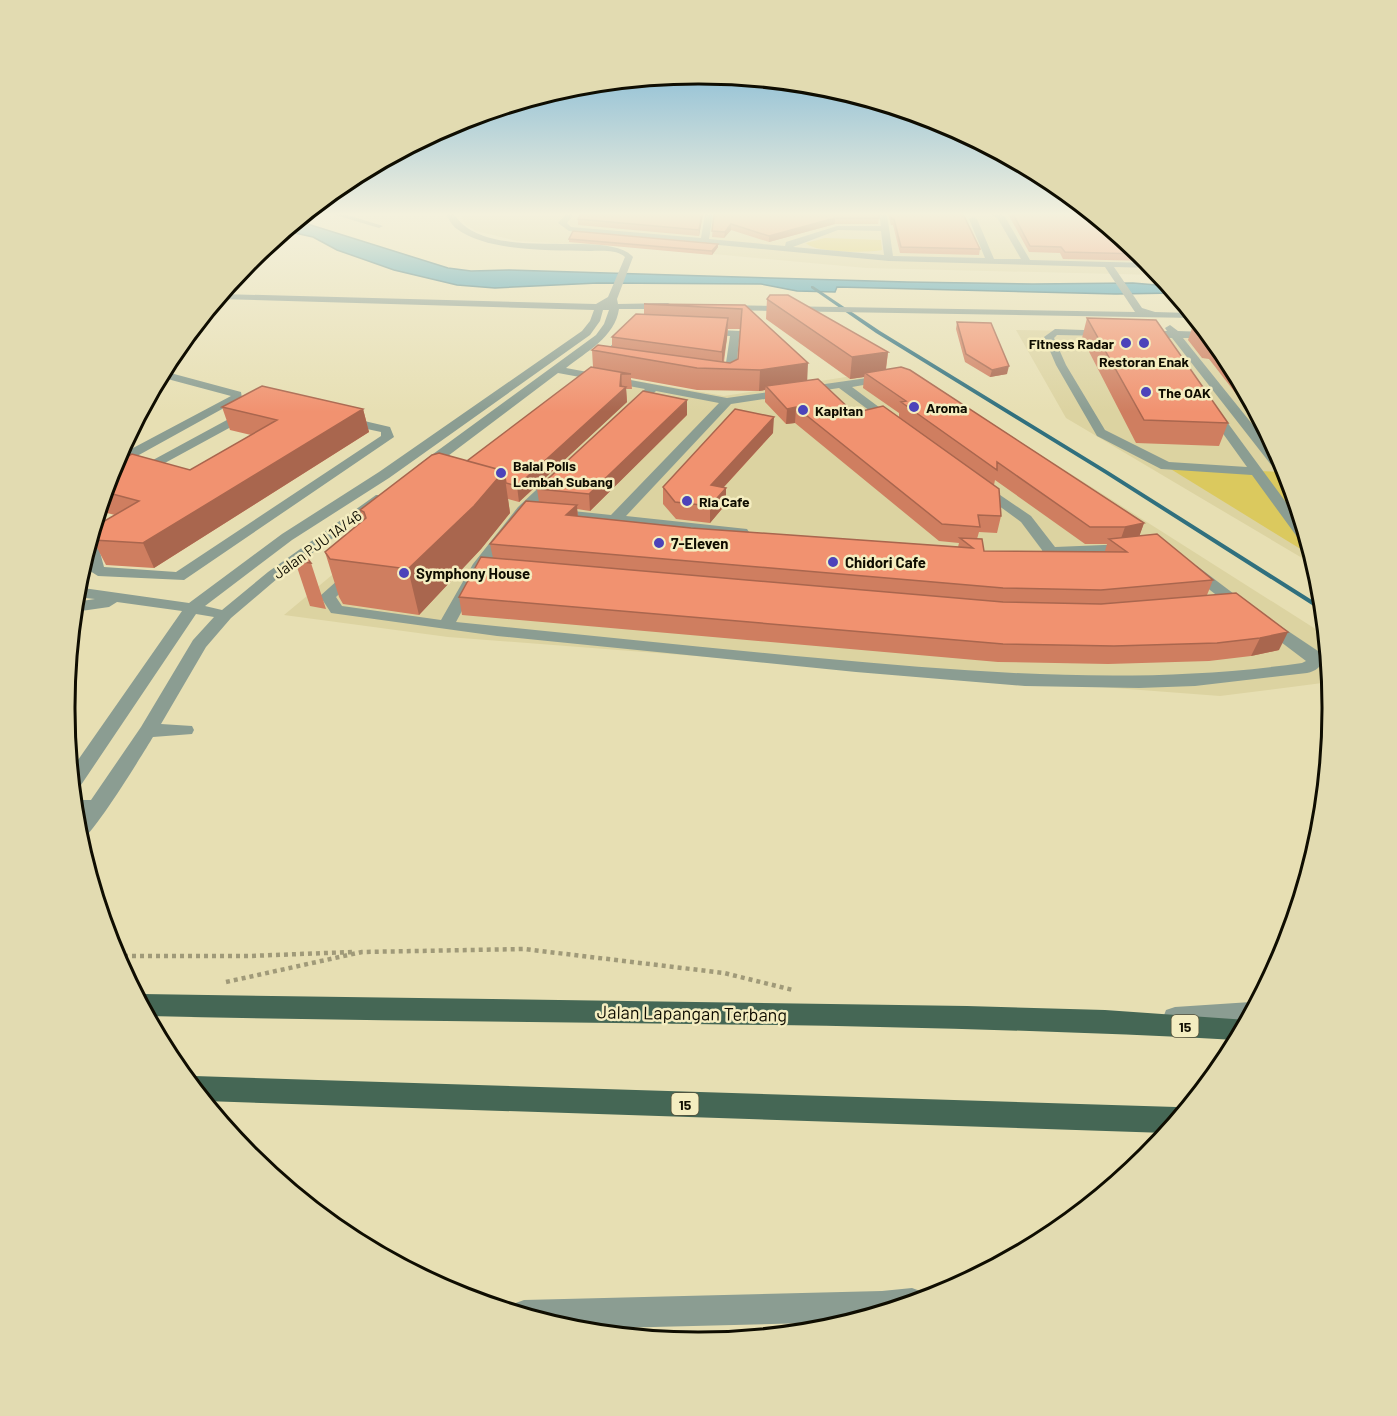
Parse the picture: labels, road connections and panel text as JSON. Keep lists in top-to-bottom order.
{
  "streets": {
    "main road": ["Jalan Lapangan Terbang", "15"],
    "street": ["Jalan PJU 1A/46"]
  },
  "places": [
    "Fitness Radar",
    "Restoran Enak",
    "The OAK",
    "Aroma",
    "Kapitan",
    "Balai Polis Lembah Subang",
    "Ria Cafe",
    "7-Eleven",
    "Chidori Cafe",
    "Symphony House"
  ]
}
